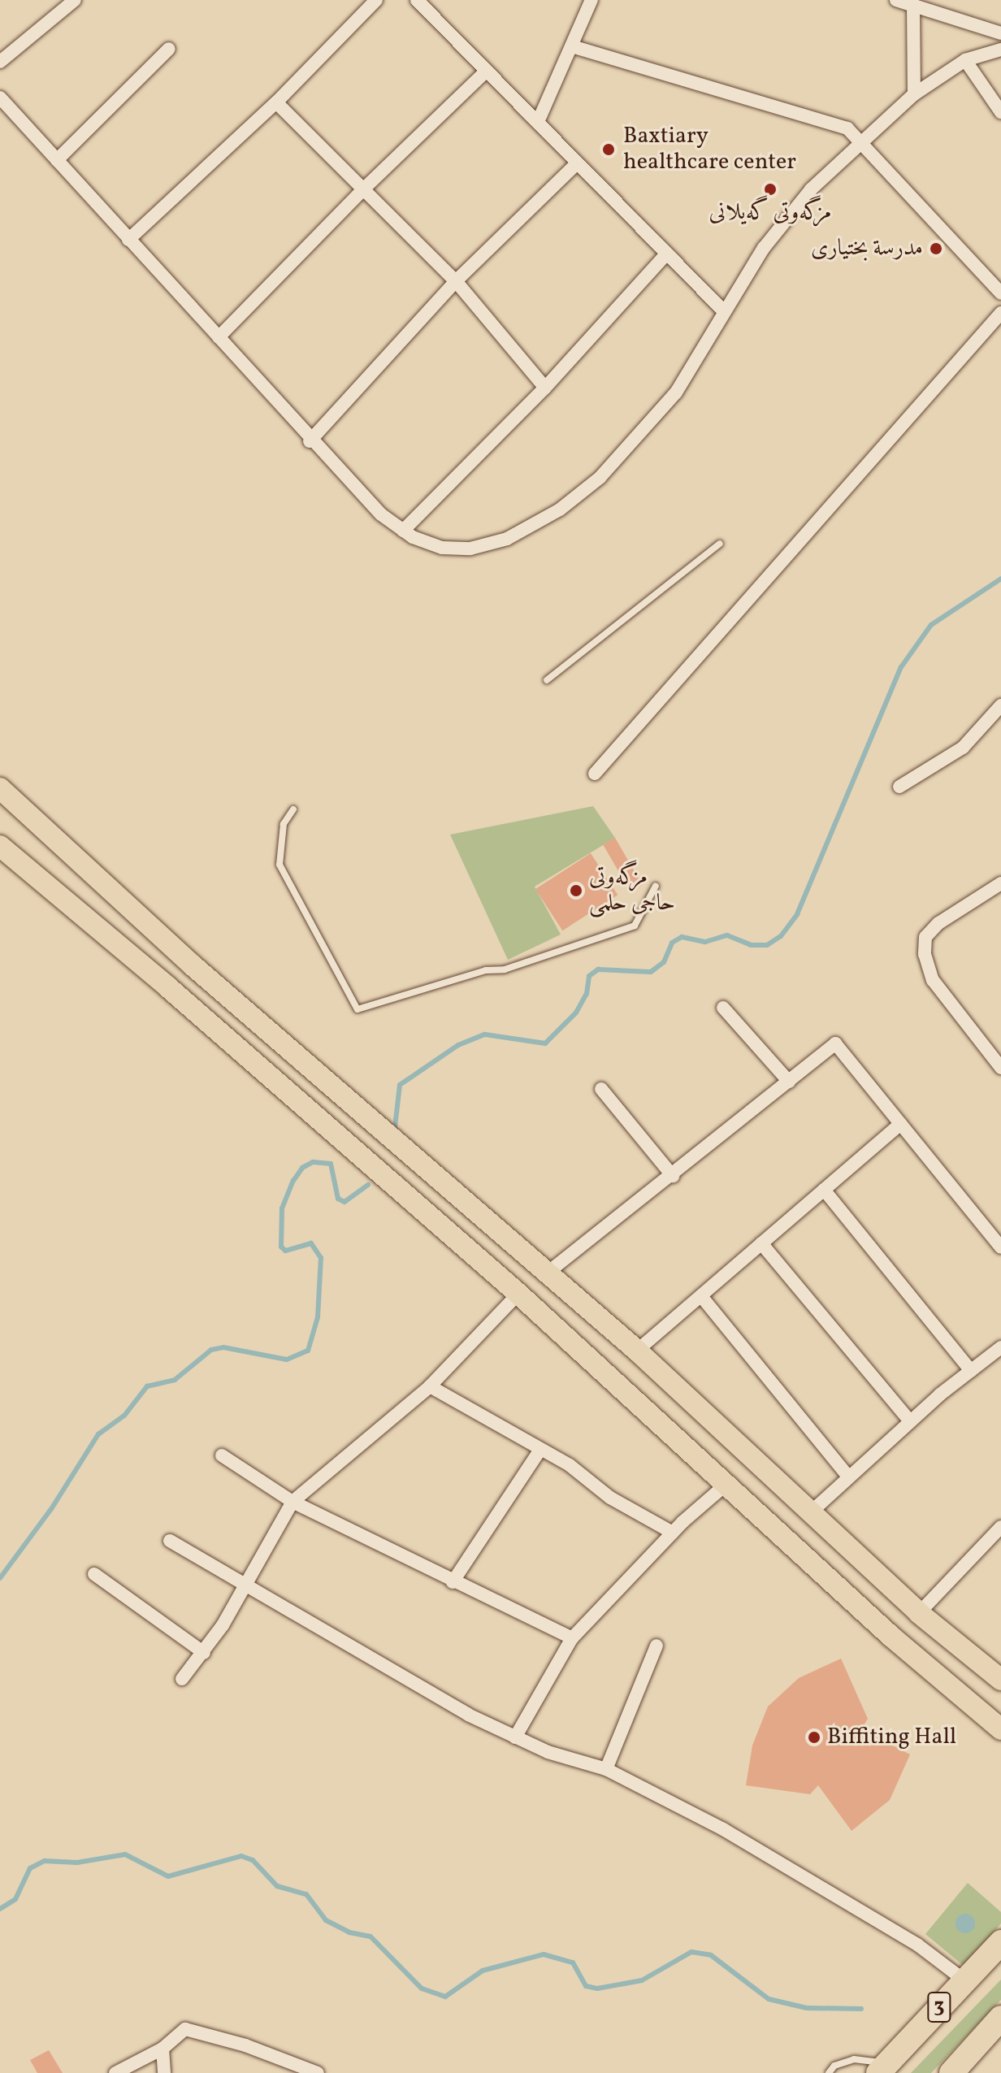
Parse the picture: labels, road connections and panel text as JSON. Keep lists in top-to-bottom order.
{
  "streets": {
    "highway": ["3"]
  },
  "places": [
    "Baxtiary healthcare center",
    "مزگەوتی گەیلانی",
    "مدرسة بختيارى",
    "مزگەوتی حاجی حلمی",
    "Biffiting Hall"
  ]
}
